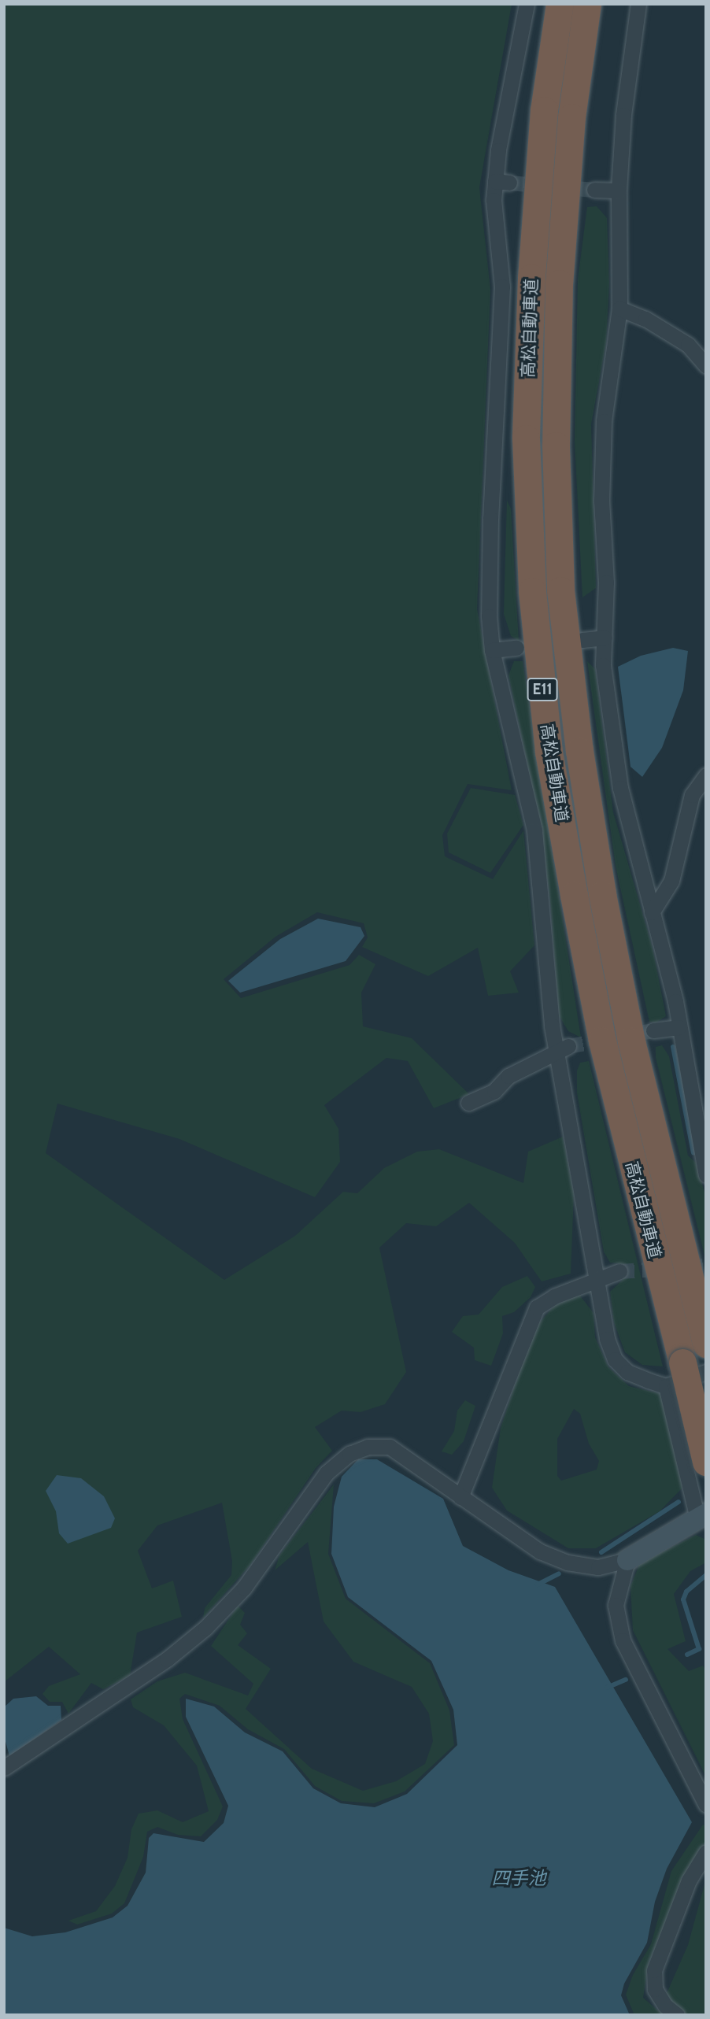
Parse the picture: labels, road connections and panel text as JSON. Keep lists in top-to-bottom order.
{
  "streets": {
    "highway": ["高松自動車道", "E11"]
  },
  "water": ["四手池"]
}
